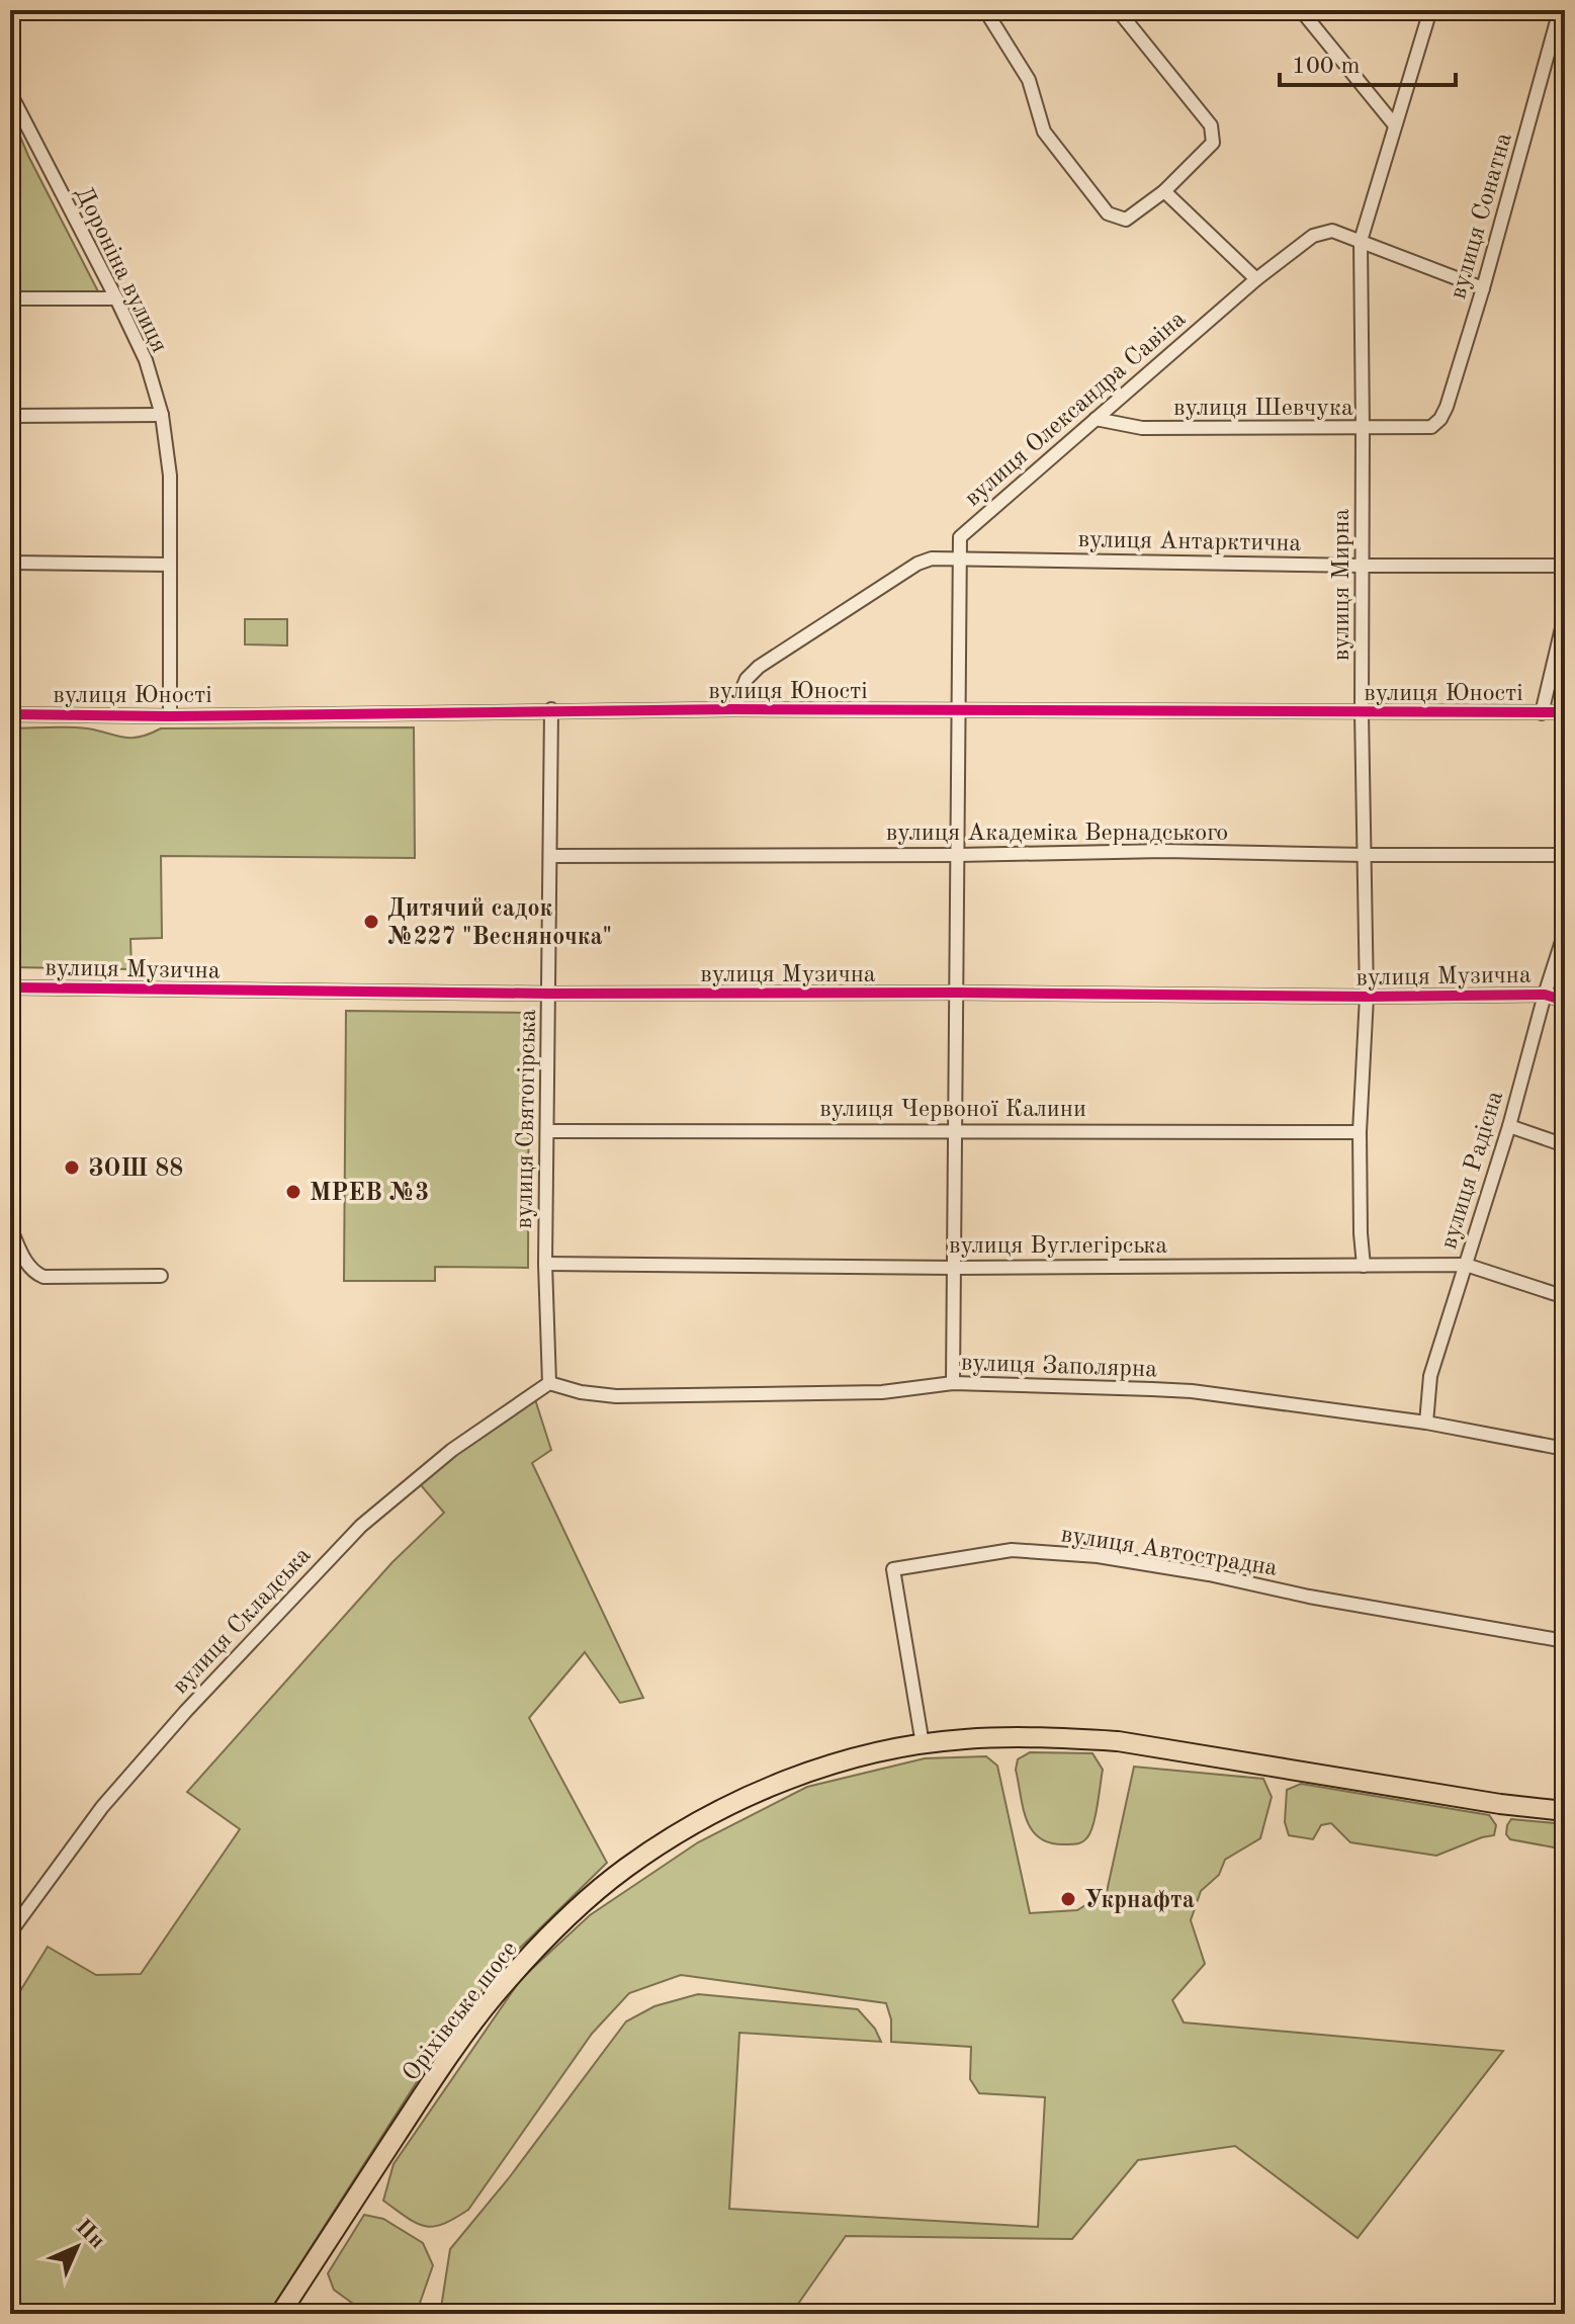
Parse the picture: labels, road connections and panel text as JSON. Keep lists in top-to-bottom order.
{
  "streets": {
    "highway": ["Оріхівське шосе"],
    "street": [
      "вулиця Сонатна",
      "Дороніна вулиця",
      "вулиця Шевчука",
      "вулиця Олександра Савіна",
      "вулиця Антарктична",
      "вулиця Мирна",
      "вулиця Юності",
      "вулиця Академіка Вернадського",
      "вулиця Музична",
      "вулиця Червоної Калини",
      "вулиця Святогірська",
      "вулиця Радісна",
      "вулиця Вуглегірська",
      "вулиця Заполярна",
      "вулиця Автострадна",
      "вулиця Складська"
    ]
  },
  "crossings": [
    ["вулиця Сонатна", "вулиця Шевчука"],
    ["вулиця Сонатна", "вулиця Олександра Савіна"],
    ["Дороніна вулиця", "вулиця Юності"],
    ["вулиця Шевчука", "вулиця Олександра Савіна"],
    ["вулиця Шевчука", "вулиця Мирна"],
    ["вулиця Олександра Савіна", "вулиця Антарктична"],
    ["вулиця Олександра Савіна", "вулиця Мирна"],
    ["вулиця Антарктична", "вулиця Мирна"],
    ["вулиця Мирна", "вулиця Юності"],
    ["вулиця Мирна", "вулиця Академіка Вернадського"],
    ["вулиця Мирна", "вулиця Музична"],
    ["вулиця Мирна", "вулиця Червоної Калини"],
    ["вулиця Мирна", "вулиця Вуглегірська"],
    ["вулиця Юності", "вулиця Святогірська"],
    ["вулиця Академіка Вернадського", "вулиця Святогірська"],
    ["вулиця Музична", "вулиця Святогірська"],
    ["вулиця Музична", "вулиця Радісна"],
    ["вулиця Червоної Калини", "вулиця Святогірська"],
    ["вулиця Святогірська", "вулиця Вуглегірська"],
    ["вулиця Святогірська", "вулиця Заполярна"],
    ["вулиця Святогірська", "вулиця Складська"],
    ["вулиця Радісна", "вулиця Вуглегірська"],
    ["вулиця Радісна", "вулиця Заполярна"],
    ["вулиця Заполярна", "вулиця Складська"],
    ["вулиця Автострадна", "Оріхівське шосе"]
  ],
  "places": [
    "Дитячий садок №227 \"Весняночка\"",
    "ЗОШ 88",
    "МРЕВ №3",
    "Укрнафта"
  ],
  "scale_bar": "100 m",
  "north": "top right"
}
